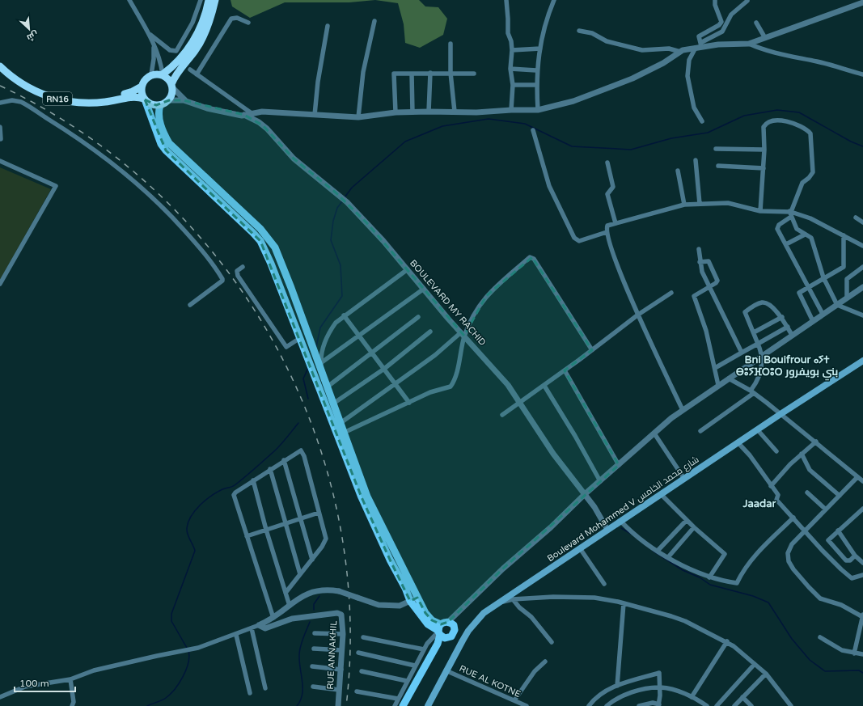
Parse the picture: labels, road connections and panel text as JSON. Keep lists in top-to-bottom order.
{
  "streets": {
    "highway": ["RN16"],
    "main road": ["Boulevard Mohammed V شارع محمد الخامس"],
    "street": ["BOULEVARD MY RACHID", "RUE ANNAKHIL", "RUE AL KOTNE"]
  },
  "crossings": [
    ["BOULEVARD MY RACHID", "Boulevard Mohammed V شارع محمد الخامس"],
    ["Boulevard Mohammed V شارع محمد الخامس", "RUE AL KOTNE"]
  ],
  "districts": ["Bni Bouifrour ⴰⵢⵜ ⴱⵓⵢⴼⵔⵓⵔ بني بويفرور", "Jaadar"],
  "scale_bar": "100 m",
  "north": "bottom right"
}
